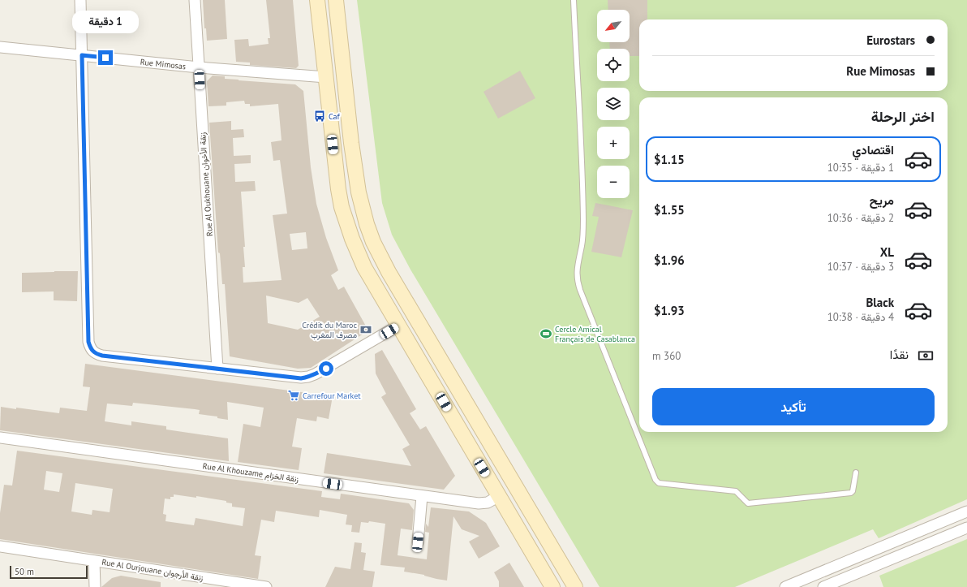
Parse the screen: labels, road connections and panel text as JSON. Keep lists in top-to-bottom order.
{
  "streets": {
    "street": [
      "Rue Mimosas",
      "Rue Al Oukhouane زنقة الأخوان",
      "Rue Al Khouzame زنقة الخزام",
      "Rue Al Ourjouane زنقة الأرجوان"
    ]
  },
  "crossings": [
    ["Rue Mimosas", "Rue Al Oukhouane زنقة الأخوان"]
  ],
  "places": {
    "bus stop": ["Caf"],
    "bank": ["Crédit du Maroc مصرف المغرب"],
    "sports": ["Cercle Amical Français de Casablanca"],
    "supermarket": ["Carrefour Market"]
  },
  "scale_bar": "50 m",
  "north": "bottom left",
  "page": {
    "map_buttons": ["+", "−"],
    "bubble": "1 دقيقة",
    "banner": ["Eurostars", "Rue Mimosas"],
    "heading": "اختر الرحلة",
    "list": [
      {
        "name": "اقتصادي",
        "note": "1 دقيقة · 10:35",
        "value": "$1.15"
      },
      {
        "name": "مريح",
        "note": "2 دقيقة · 10:36",
        "value": "$1.55"
      },
      {
        "name": "XL",
        "note": "3 دقيقة · 10:37",
        "value": "$1.96"
      },
      {
        "name": "Black",
        "note": "4 دقيقة · 10:38",
        "value": "$1.93"
      }
    ],
    "pay": ["نقدًا", "360 m"],
    "buttons": "تأكيد",
    "scale": "50 m"
  }
}
